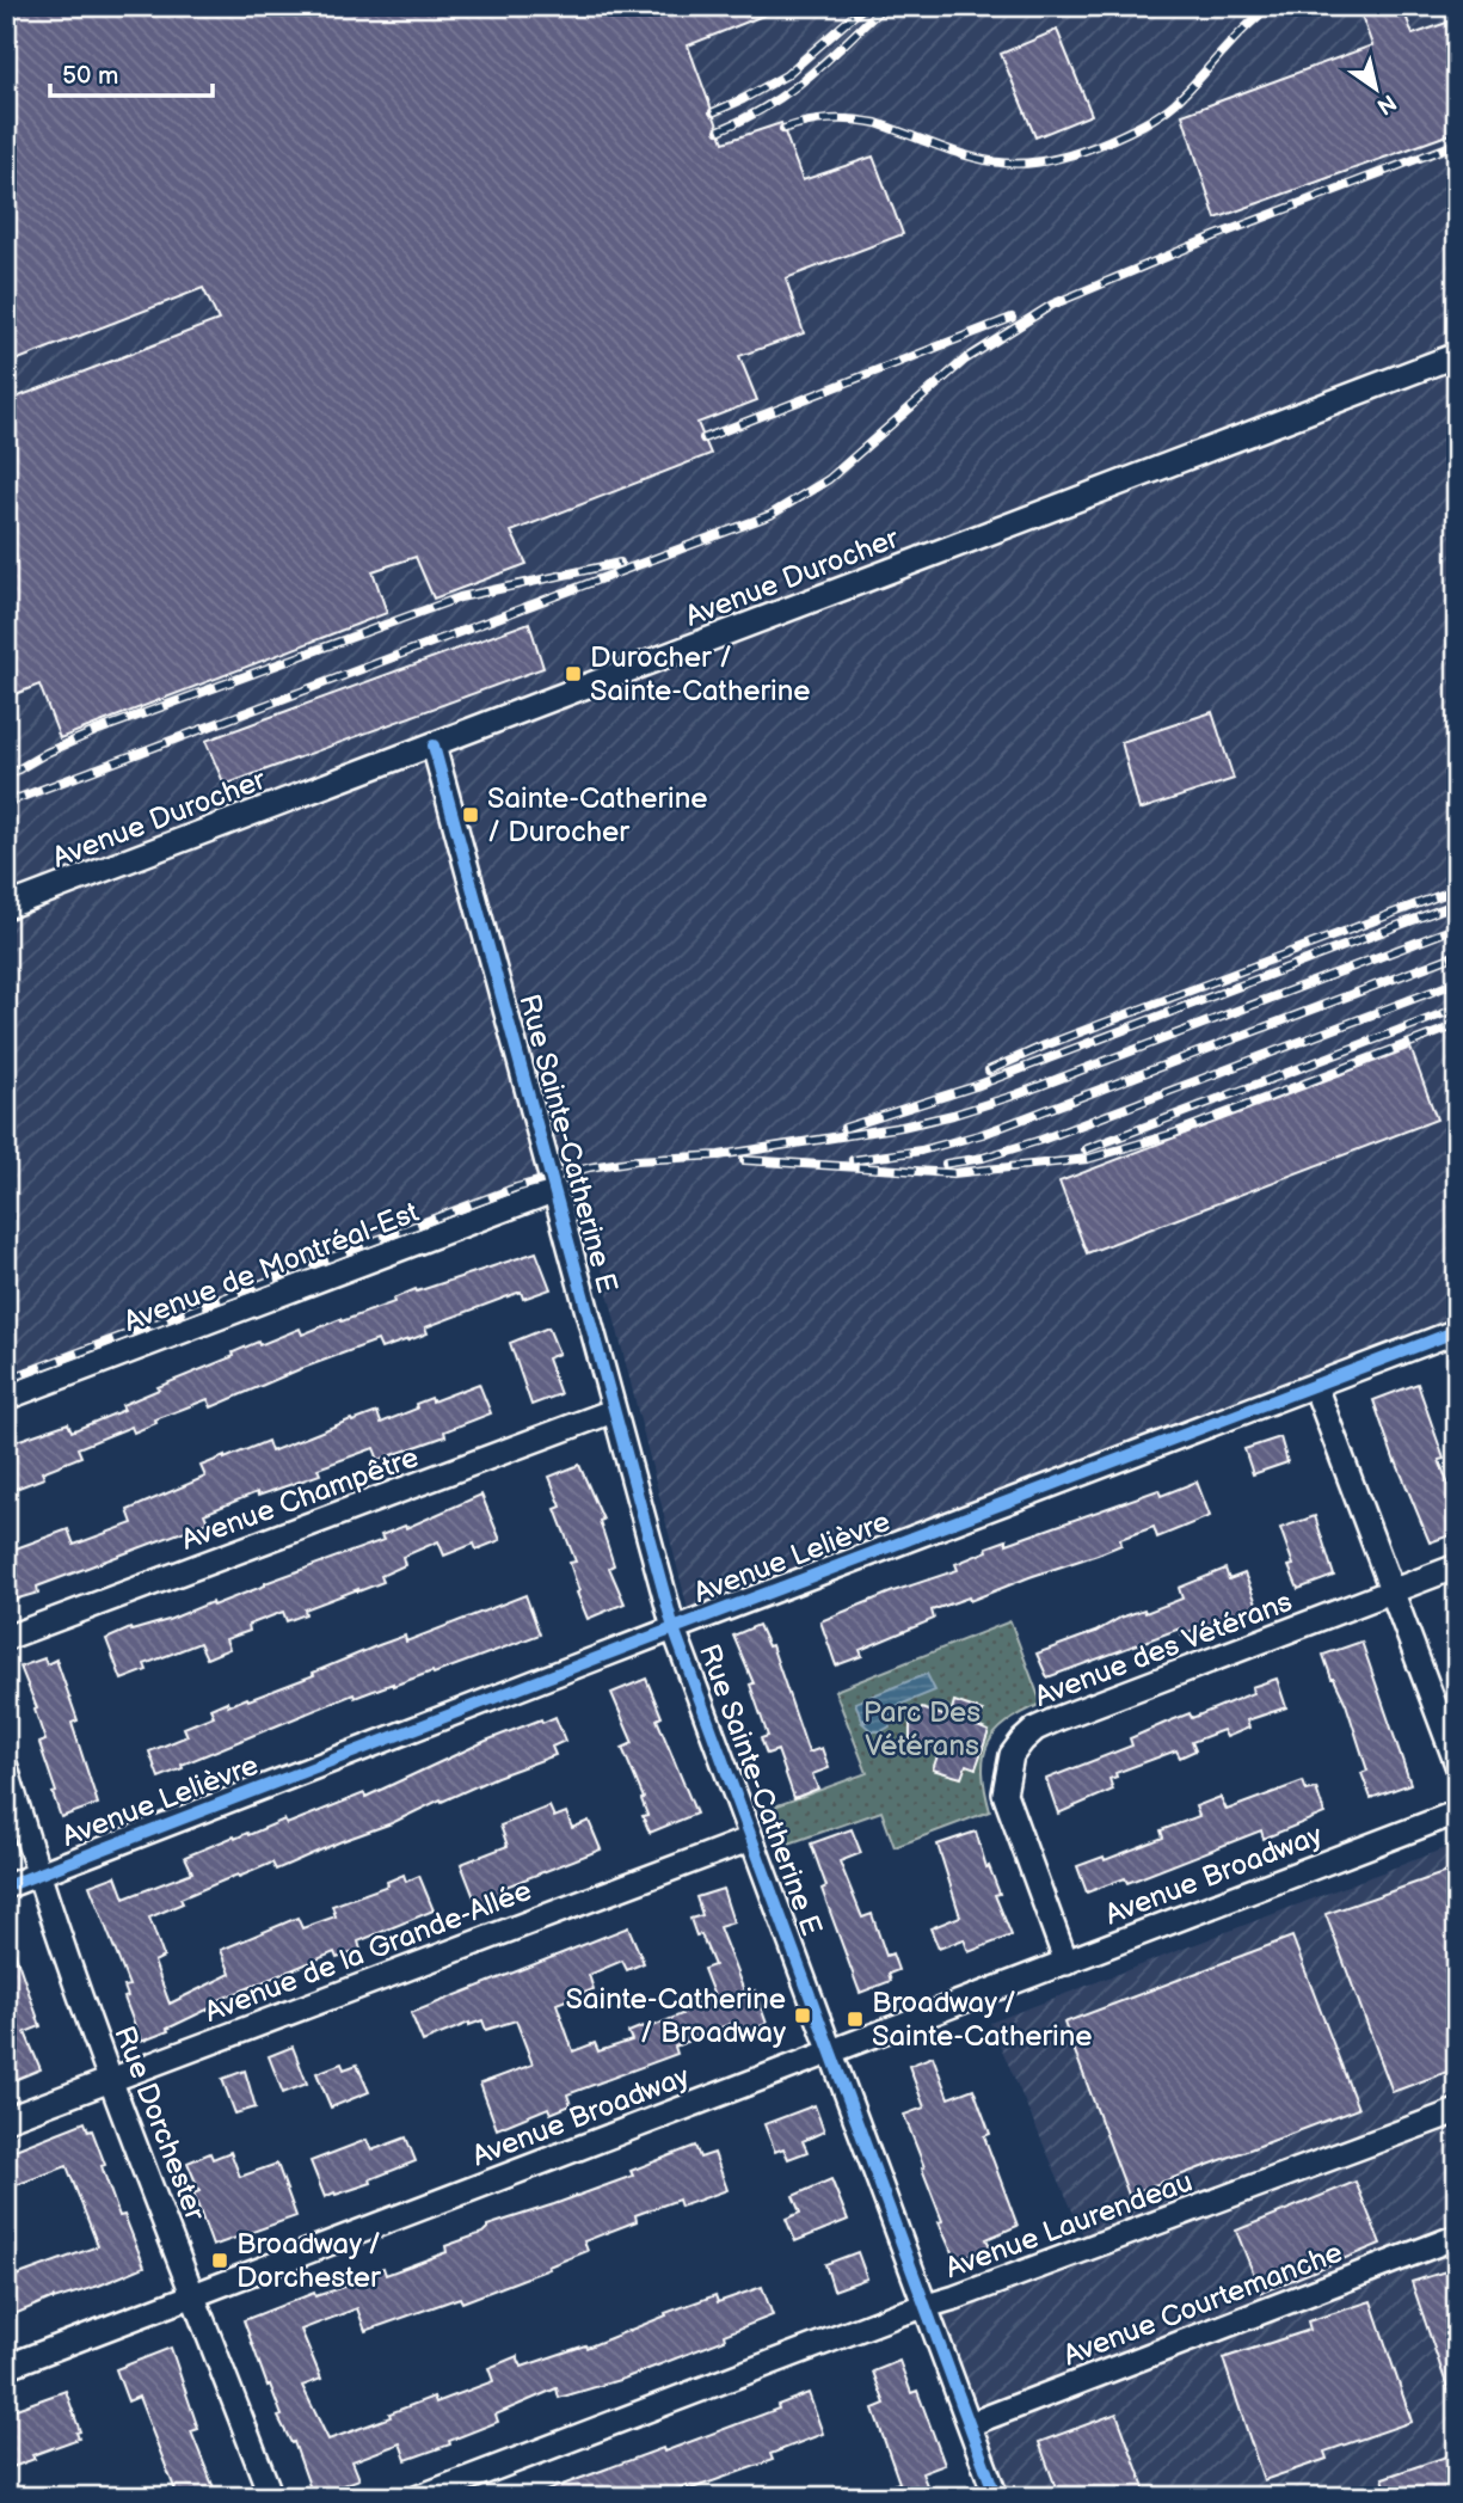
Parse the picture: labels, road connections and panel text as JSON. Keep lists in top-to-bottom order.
{
  "streets": {
    "street": [
      "Avenue Durocher",
      "Rue Sainte-Catherine E",
      "Avenue de Montréal-Est",
      "Avenue Champêtre",
      "Avenue Lelièvre",
      "Avenue des Vétérans",
      "Avenue Broadway",
      "Avenue de la Grande-Allée",
      "Rue Dorchester",
      "Avenue Laurendeau",
      "Avenue Courtemanche"
    ]
  },
  "crossings": [
    ["Avenue Durocher", "Rue Sainte-Catherine E"],
    ["Rue Sainte-Catherine E", "Avenue de Montréal-Est"],
    ["Rue Sainte-Catherine E", "Avenue Champêtre"],
    ["Rue Sainte-Catherine E", "Avenue Lelièvre"],
    ["Rue Sainte-Catherine E", "Avenue Broadway"],
    ["Rue Sainte-Catherine E", "Avenue de la Grande-Allée"],
    ["Rue Sainte-Catherine E", "Avenue Laurendeau"],
    ["Rue Sainte-Catherine E", "Avenue Courtemanche"],
    ["Avenue Lelièvre", "Rue Dorchester"],
    ["Avenue des Vétérans", "Avenue Broadway"],
    ["Avenue Broadway", "Rue Dorchester"],
    ["Avenue de la Grande-Allée", "Rue Dorchester"]
  ],
  "parks": ["Parc Des Vétérans"],
  "places": {
    "transit": [
      "Durocher / Sainte-Catherine",
      "Sainte-Catherine / Durocher",
      "Sainte-Catherine / Broadway",
      "Broadway / Sainte-Catherine",
      "Broadway / Dorchester"
    ]
  },
  "scale_bar": "50 m",
  "north": "bottom right"
}
